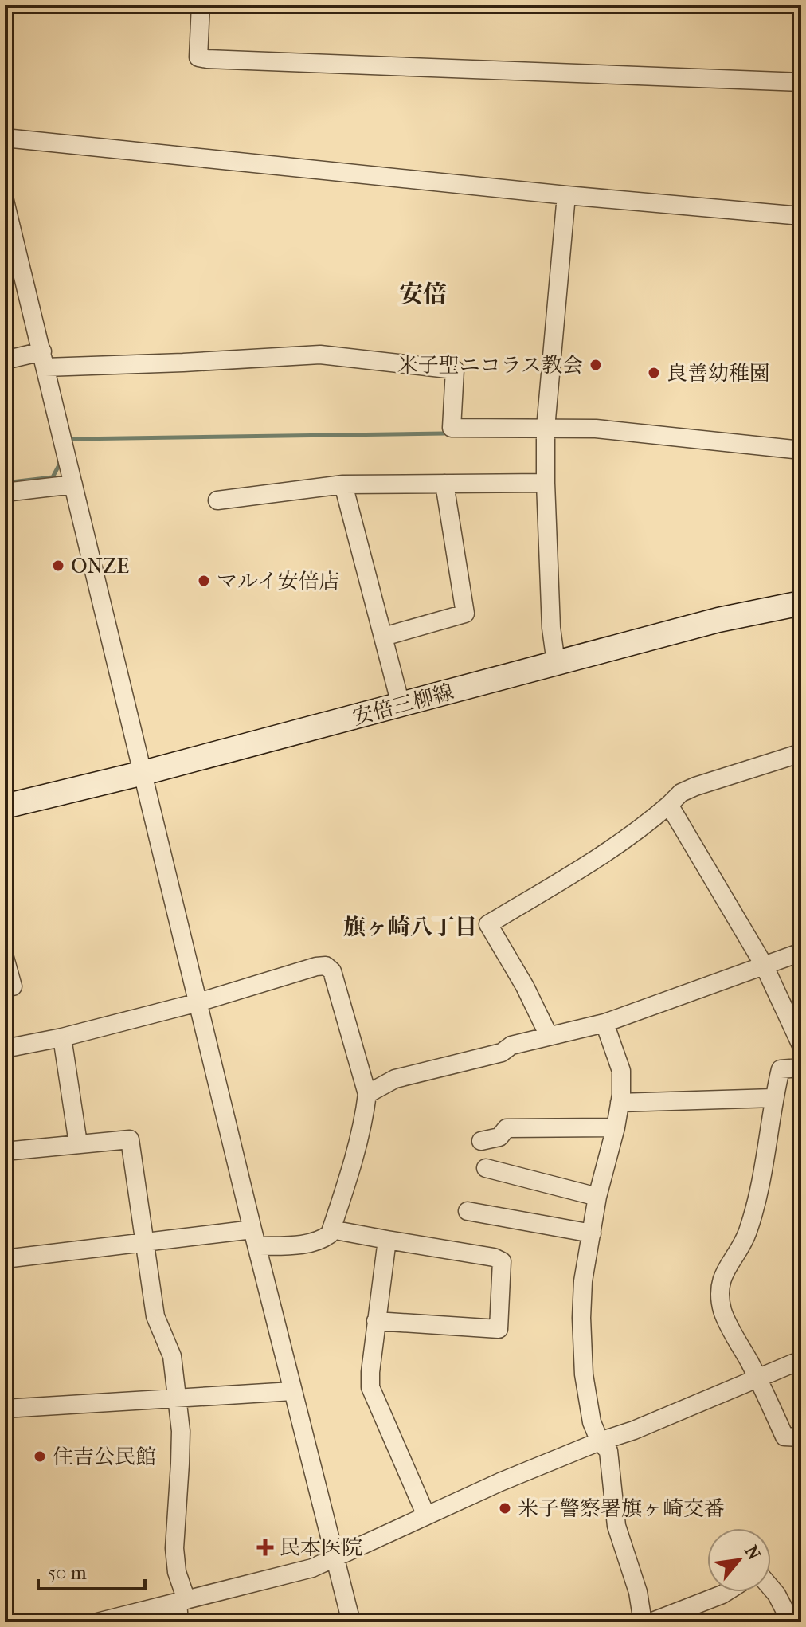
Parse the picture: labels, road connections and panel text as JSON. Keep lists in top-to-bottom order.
{
  "streets": {
    "street": ["安倍三柳線"]
  },
  "districts": ["安倍", "旗ヶ崎八丁目"],
  "places": {
    "other": [
      "米子聖ニコラス教会",
      "良善幼稚園",
      "ONZE",
      "マルイ安倍店",
      "住吉公民館",
      "米子警察署旗ヶ崎交番"
    ],
    "health": ["民本医院"]
  },
  "scale_bar": "50 m",
  "north": "top right"
}
